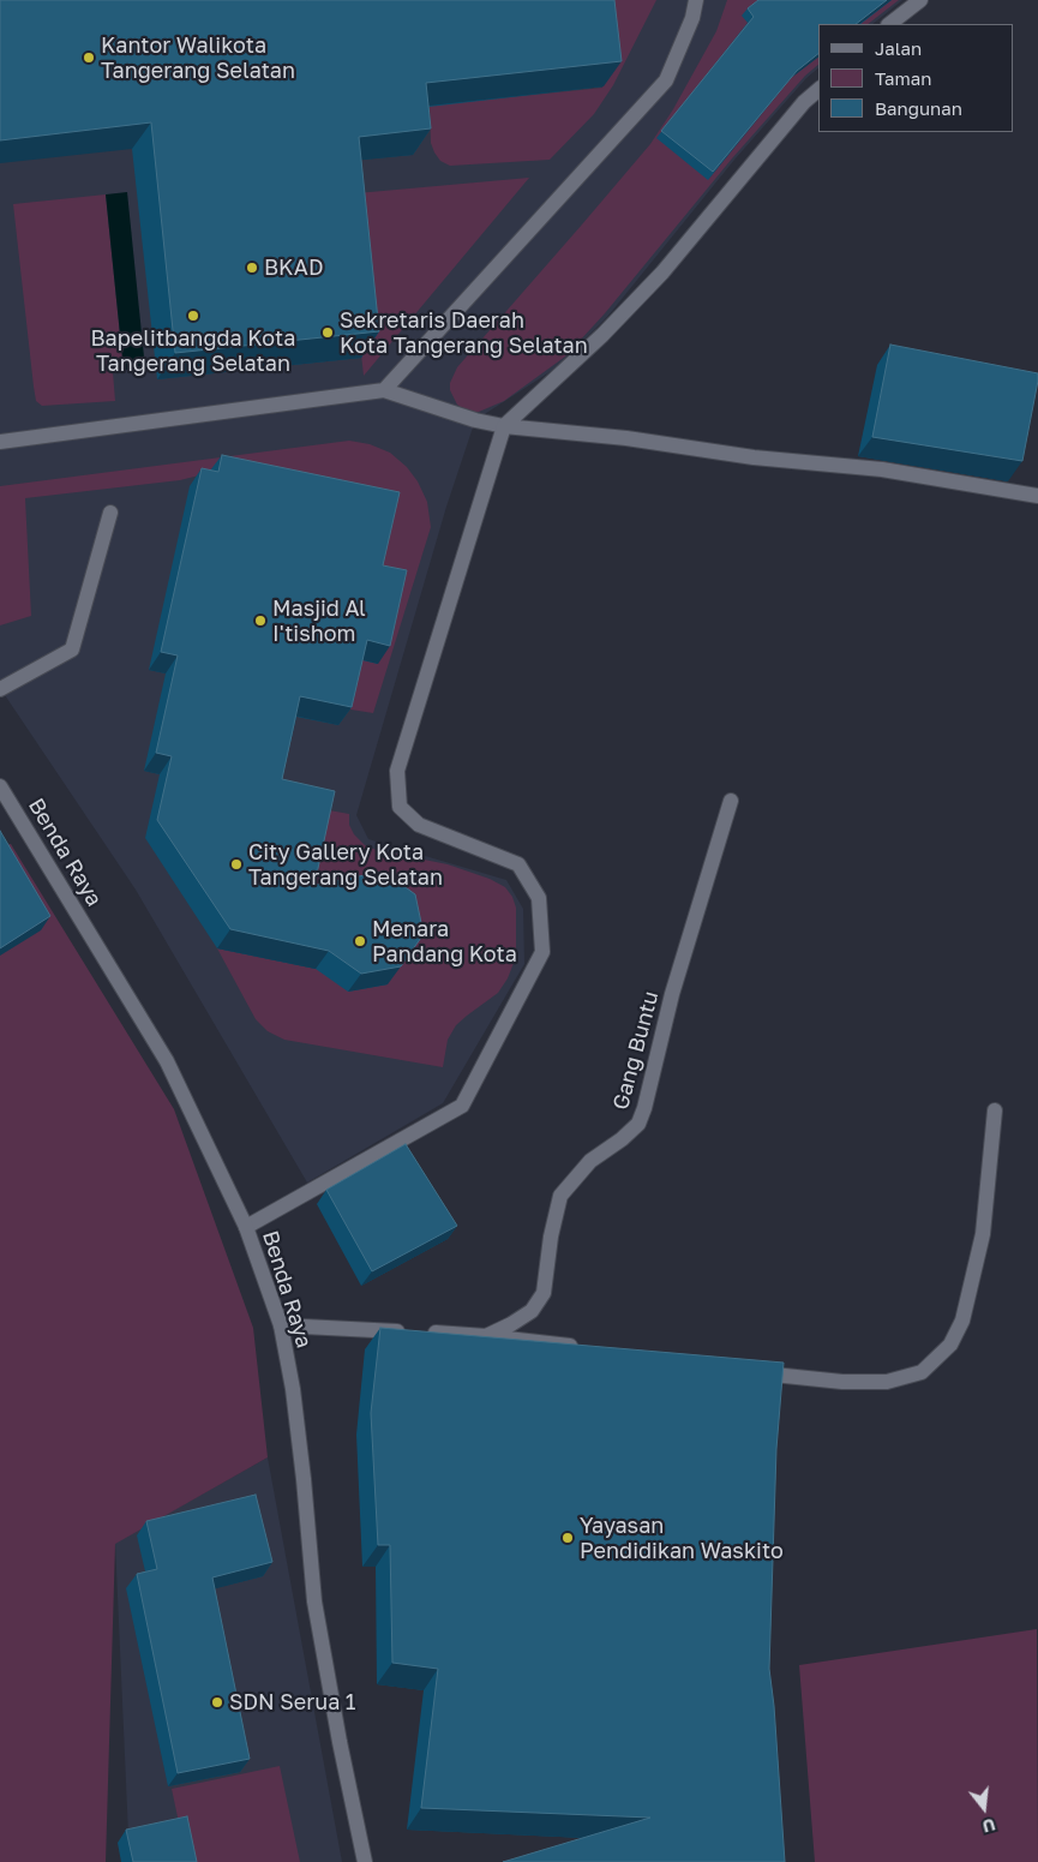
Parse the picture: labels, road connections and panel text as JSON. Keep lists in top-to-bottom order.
{
  "streets": {
    "street": ["Benda Raya", "Gang Buntu"]
  },
  "crossings": [
    ["Benda Raya", "Gang Buntu"]
  ],
  "places": [
    "Kantor Walikota Tangerang Selatan",
    "BKAD",
    "Bapelitbangda Kota Tangerang Selatan",
    "Sekretaris Daerah Kota Tangerang Selatan",
    "Masjid Al I'tishom",
    "City Gallery Kota Tangerang Selatan",
    "Menara Pandang Kota",
    "Yayasan Pendidikan Waskito",
    "SDN Serua 1"
  ],
  "legend": ["Jalan", "Taman", "Bangunan"],
  "north": "bottom"
}
